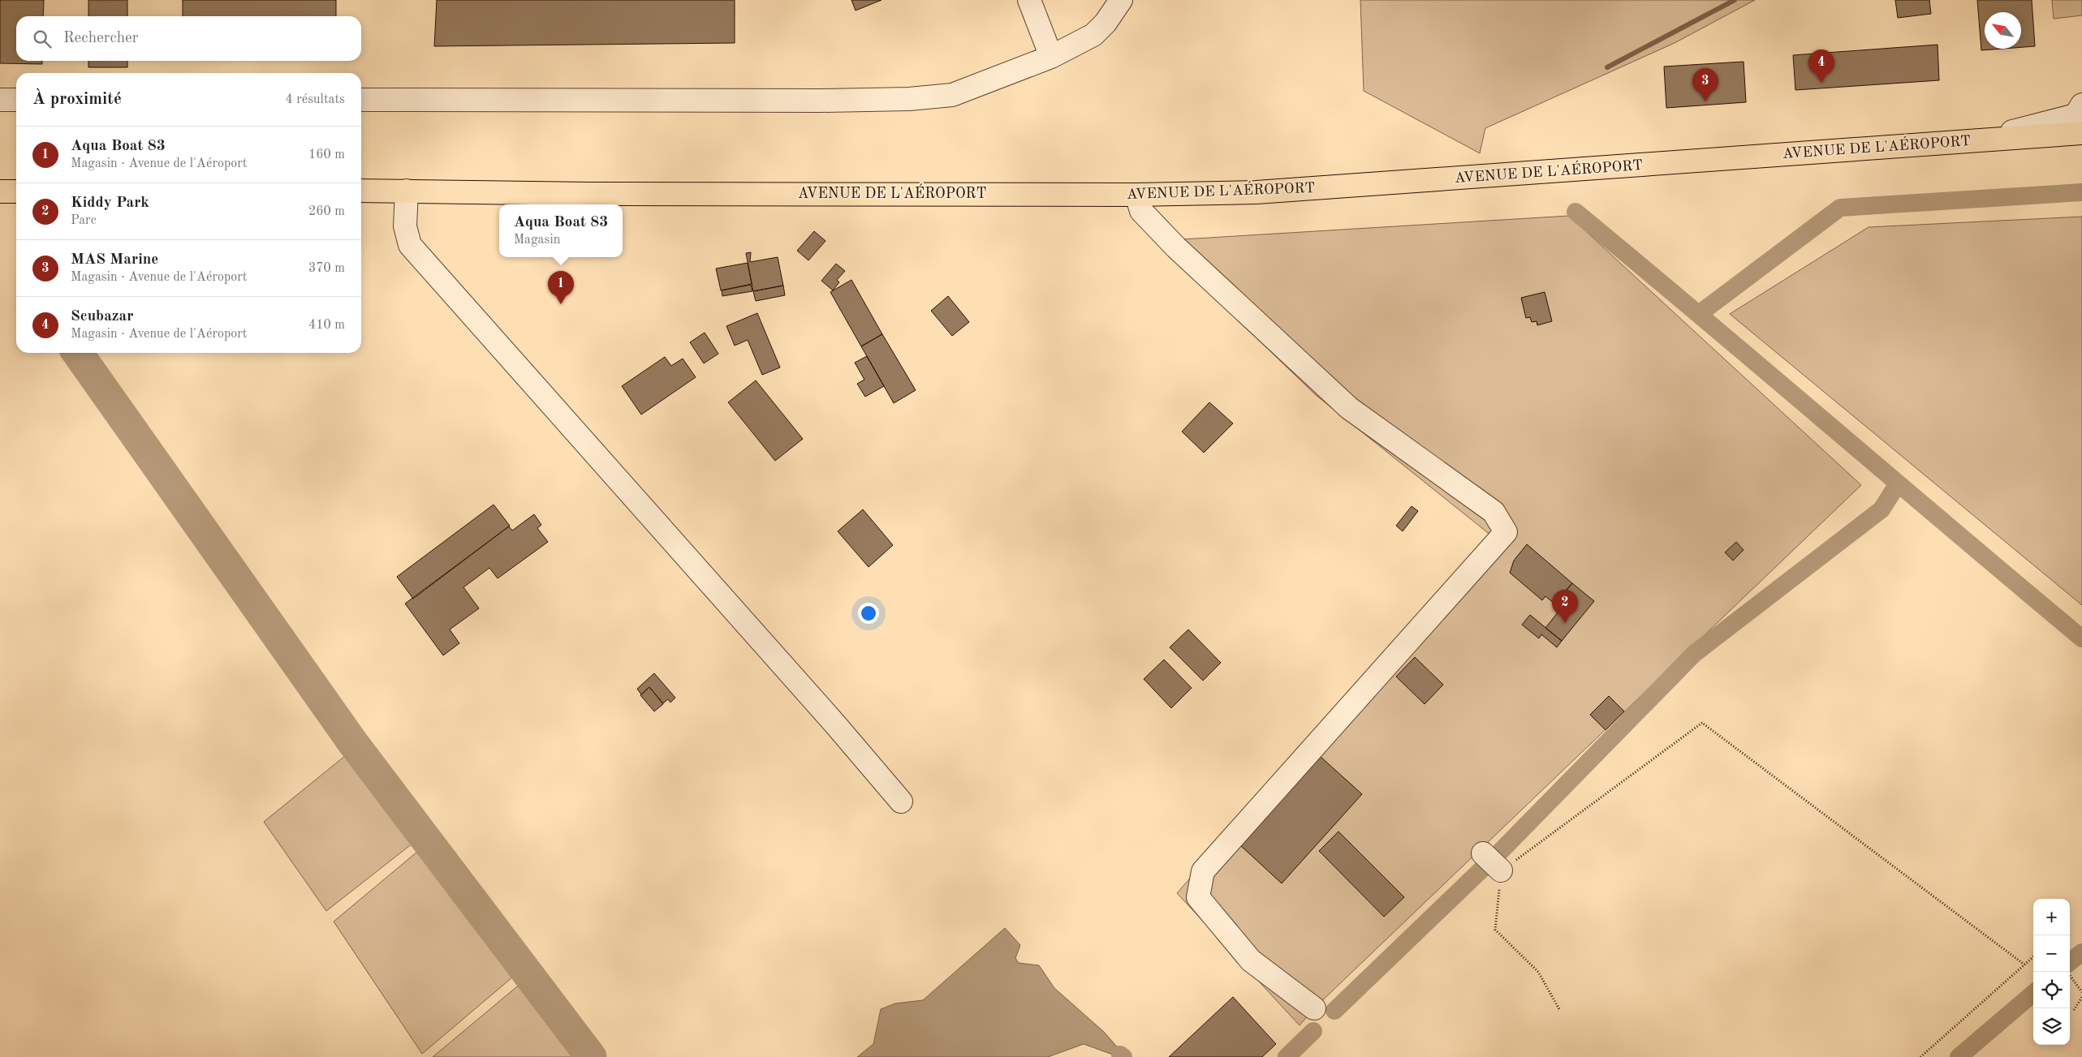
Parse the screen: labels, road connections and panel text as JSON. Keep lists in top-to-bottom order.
{
  "streets": {
    "main road": ["AVENUE DE L'AÉROPORT"]
  },
  "north": "top left",
  "page": {
    "search": "Rechercher",
    "pins": [
      "4",
      "3",
      "1",
      "2"
    ],
    "heading": ["À proximité", "4 résultats"],
    "list": [
      {
        "mark": "1",
        "name": "Aqua Boat 83",
        "note": "Magasin · Avenue de l'Aéroport",
        "value": "160 m"
      },
      {
        "mark": "2",
        "name": "Kiddy Park",
        "note": "Parc",
        "value": "260 m"
      },
      {
        "mark": "3",
        "name": "MAS Marine",
        "note": "Magasin · Avenue de l'Aéroport",
        "value": "370 m"
      },
      {
        "mark": "4",
        "name": "Scubazar",
        "note": "Magasin · Avenue de l'Aéroport",
        "value": "410 m"
      }
    ],
    "popup": ["Aqua Boat 83", "Magasin"],
    "map_buttons": ["+", "−"]
  }
}
